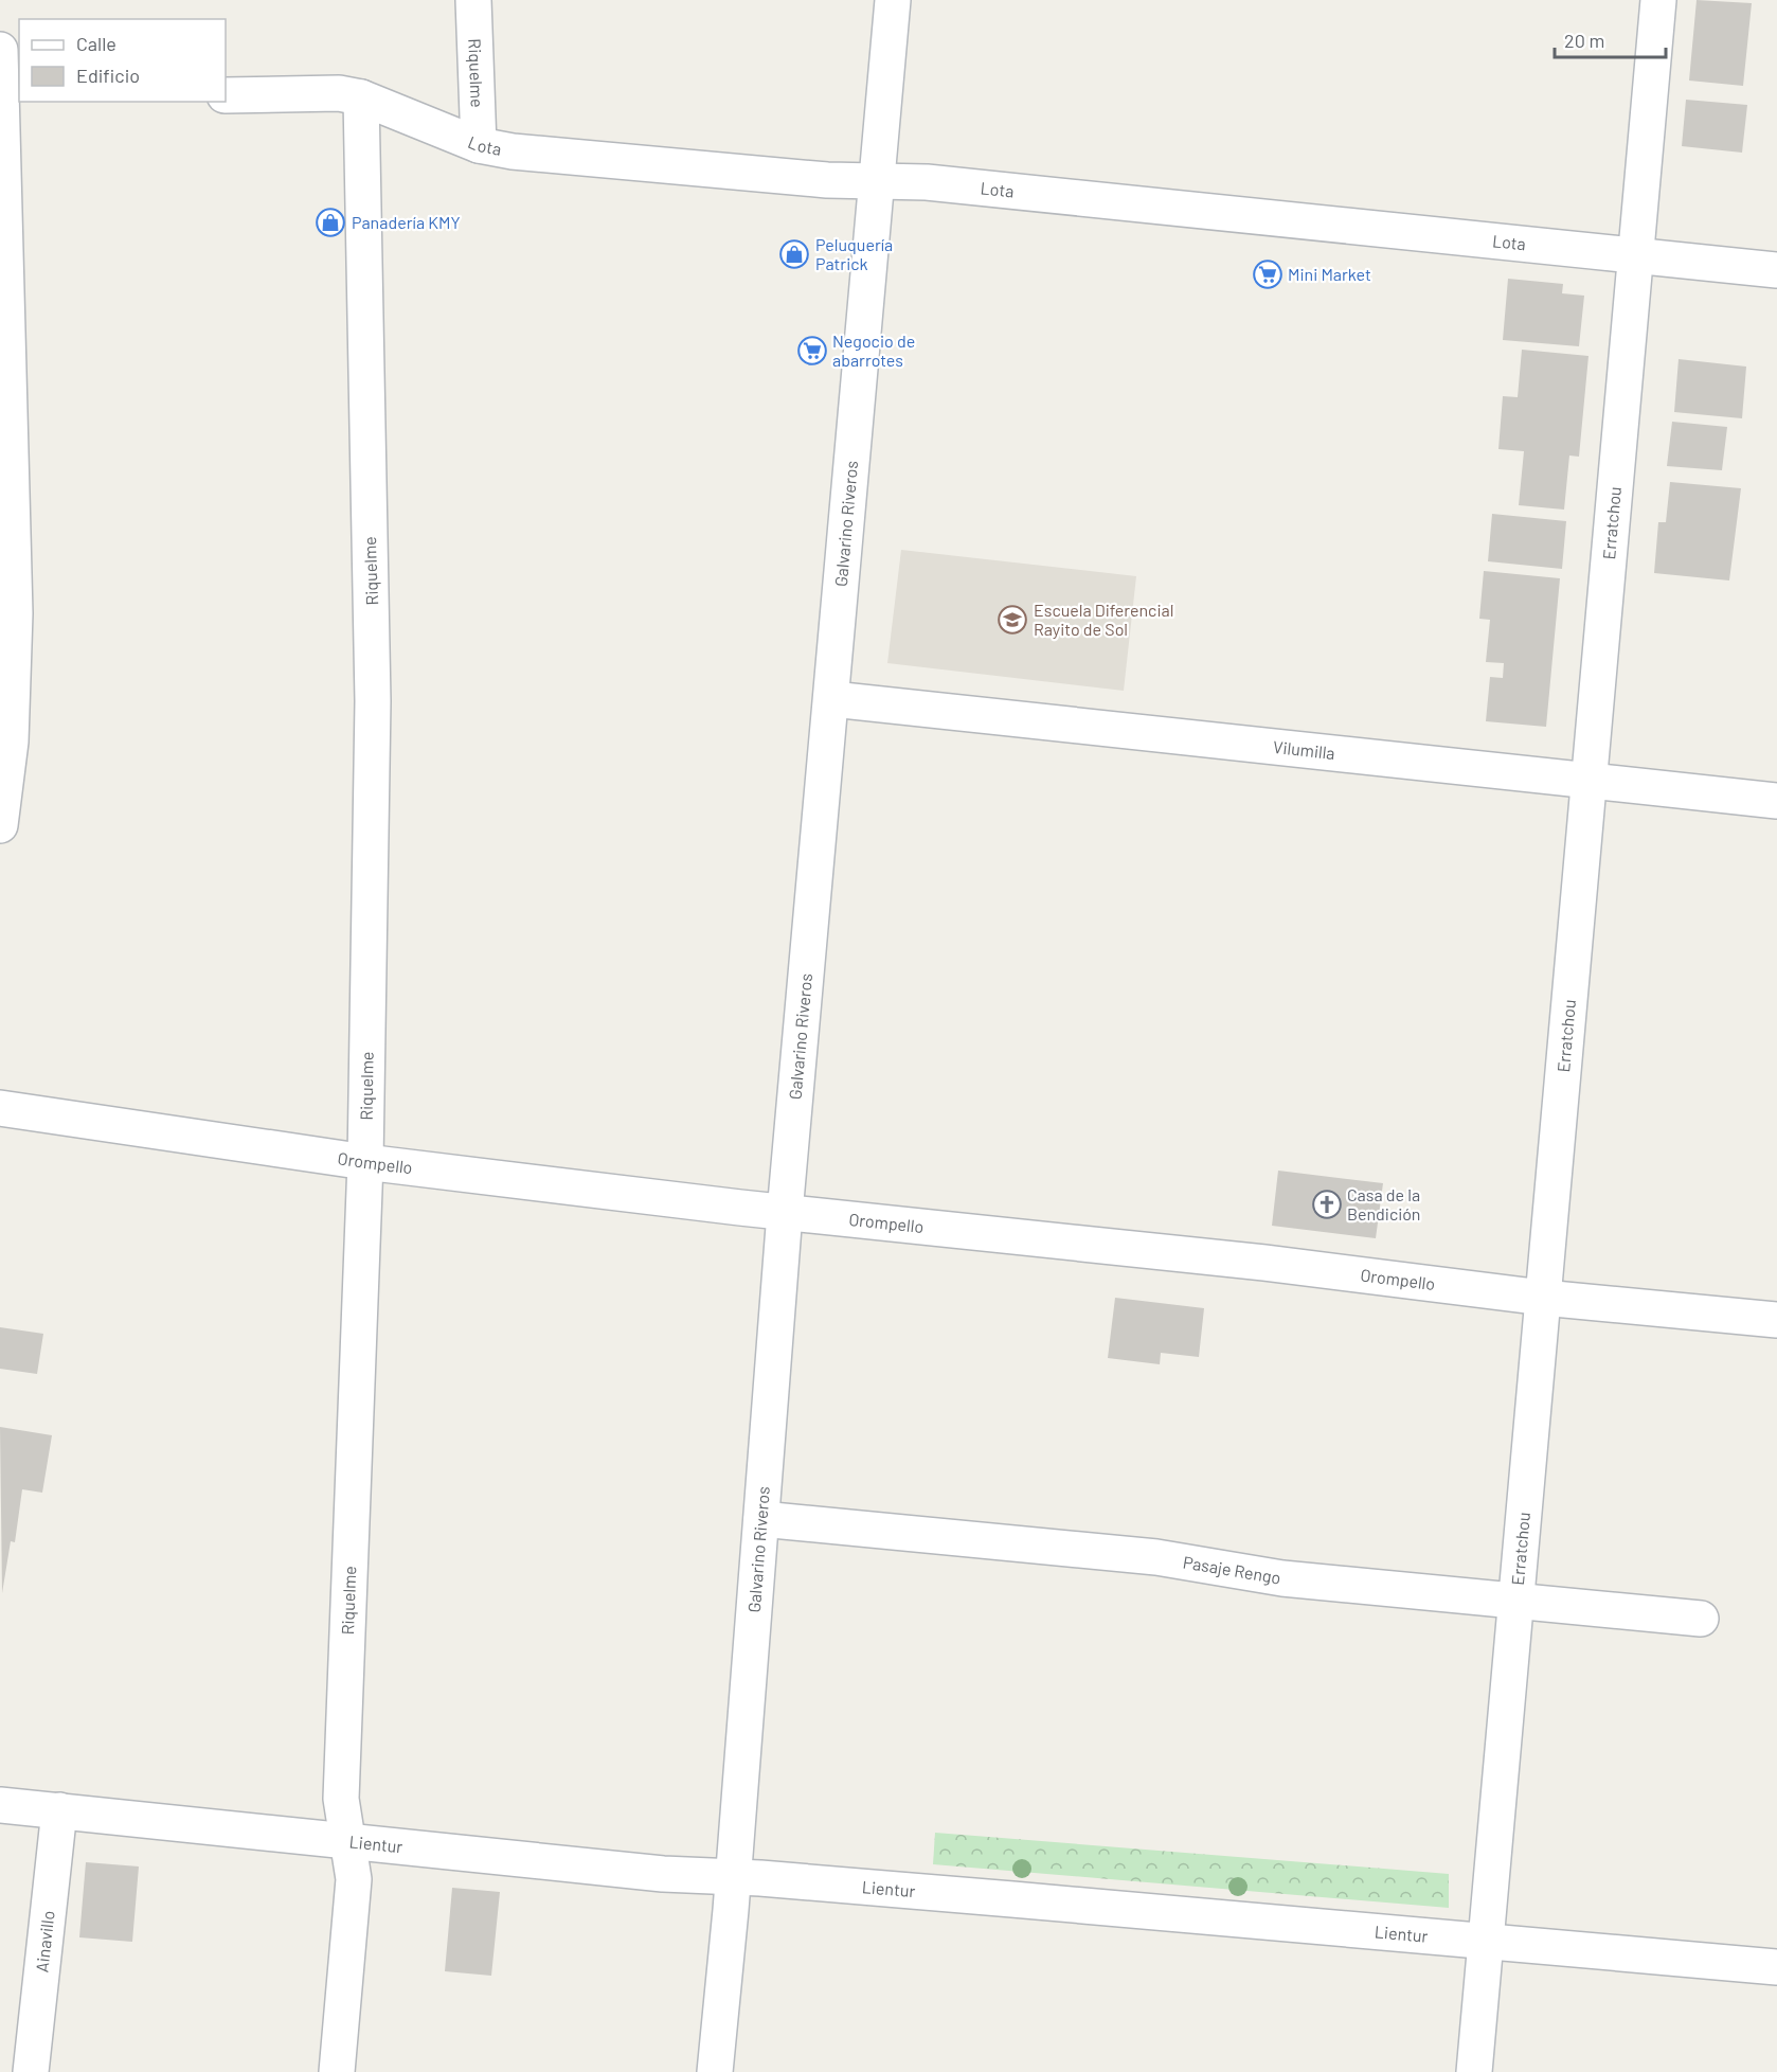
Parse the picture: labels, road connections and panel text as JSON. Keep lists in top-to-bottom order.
{
  "streets": {
    "street": [
      "Riquelme",
      "Lota",
      "Galvarino Riveros",
      "Erratchou",
      "Vilumilla",
      "Orompello",
      "Pasaje Rengo",
      "Lientur",
      "Ainavillo"
    ]
  },
  "crossings": [
    ["Riquelme", "Lota"],
    ["Riquelme", "Orompello"],
    ["Riquelme", "Lientur"],
    ["Lota", "Galvarino Riveros"],
    ["Lota", "Erratchou"],
    ["Galvarino Riveros", "Vilumilla"],
    ["Galvarino Riveros", "Orompello"],
    ["Galvarino Riveros", "Pasaje Rengo"],
    ["Galvarino Riveros", "Lientur"],
    ["Erratchou", "Vilumilla"],
    ["Erratchou", "Orompello"],
    ["Erratchou", "Pasaje Rengo"],
    ["Erratchou", "Lientur"],
    ["Lientur", "Ainavillo"]
  ],
  "places": {
    "shop": ["Panadería KMY", "Peluquería Patrick"],
    "supermarket": ["Mini Market", "Negocio de abarrotes"],
    "school or university": ["Escuela Diferencial Rayito de Sol"],
    "church": ["Casa de la Bendición"]
  },
  "legend": ["Calle", "Edificio"],
  "scale_bar": "20 m"
}
